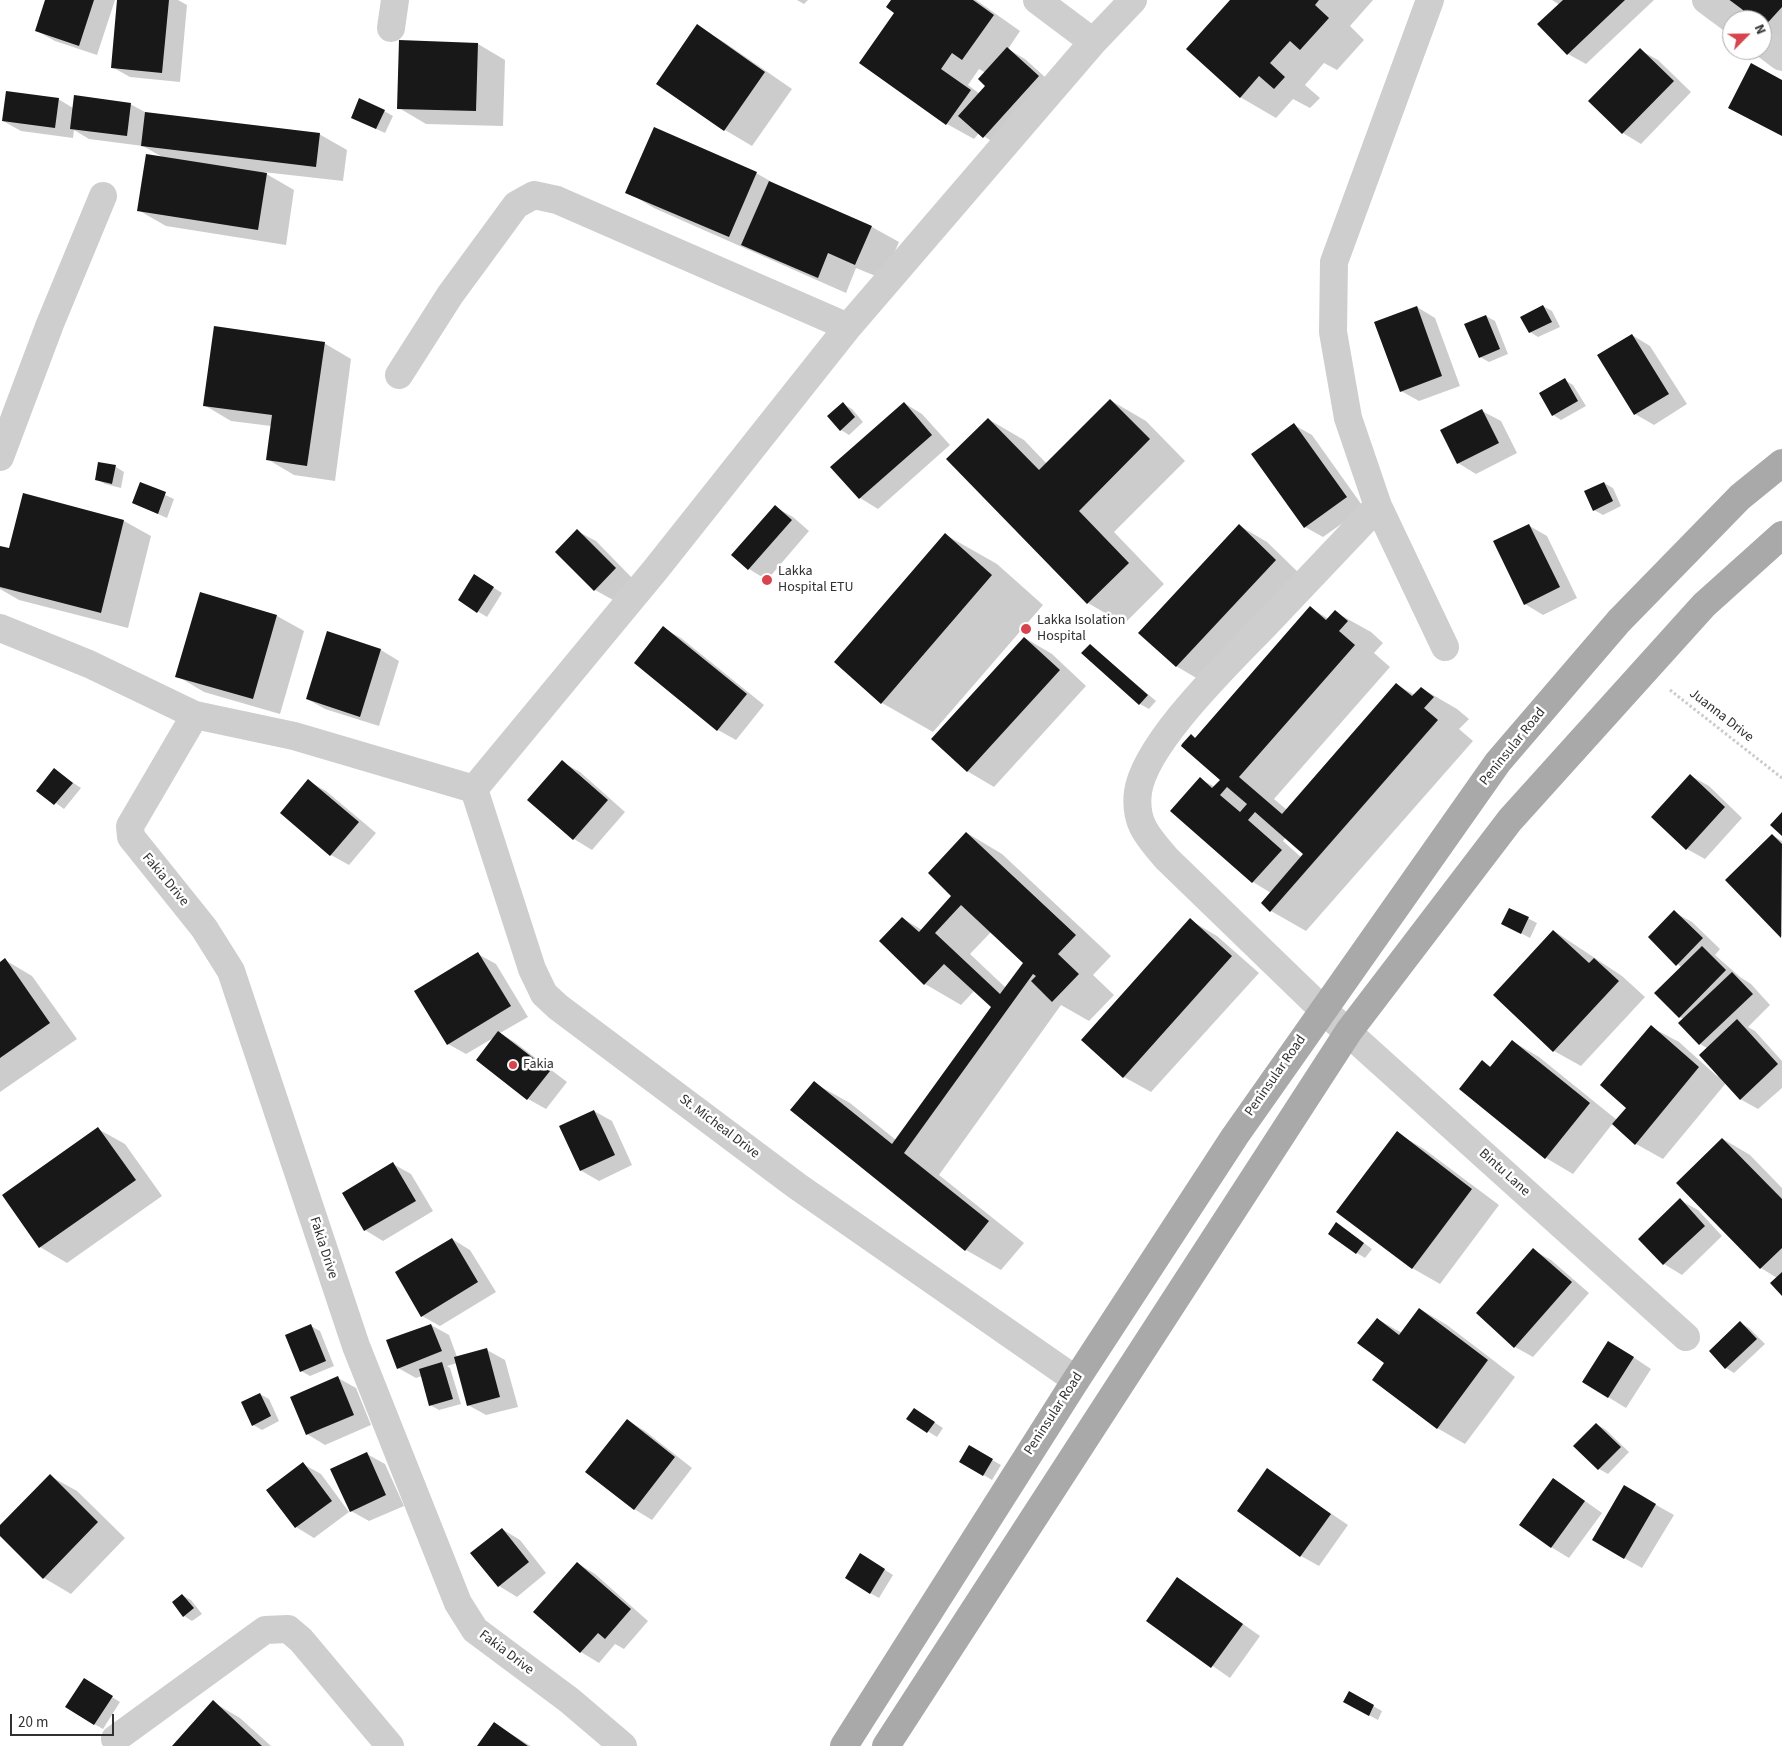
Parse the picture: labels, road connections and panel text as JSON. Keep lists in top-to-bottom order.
{
  "streets": {
    "main road": ["Peninsular Road"],
    "street": ["Fakia Drive", "St. Micheal Drive", "Bintu Lane"],
    "path": ["Juanna Drive"]
  },
  "crossings": [
    ["Peninsular Road", "St. Micheal Drive"],
    ["Peninsular Road", "Bintu Lane"]
  ],
  "places": ["Lakka Hospital ETU", "Lakka Isolation Hospital", "Fakia"],
  "scale_bar": "20 m",
  "north": "top right"
}
